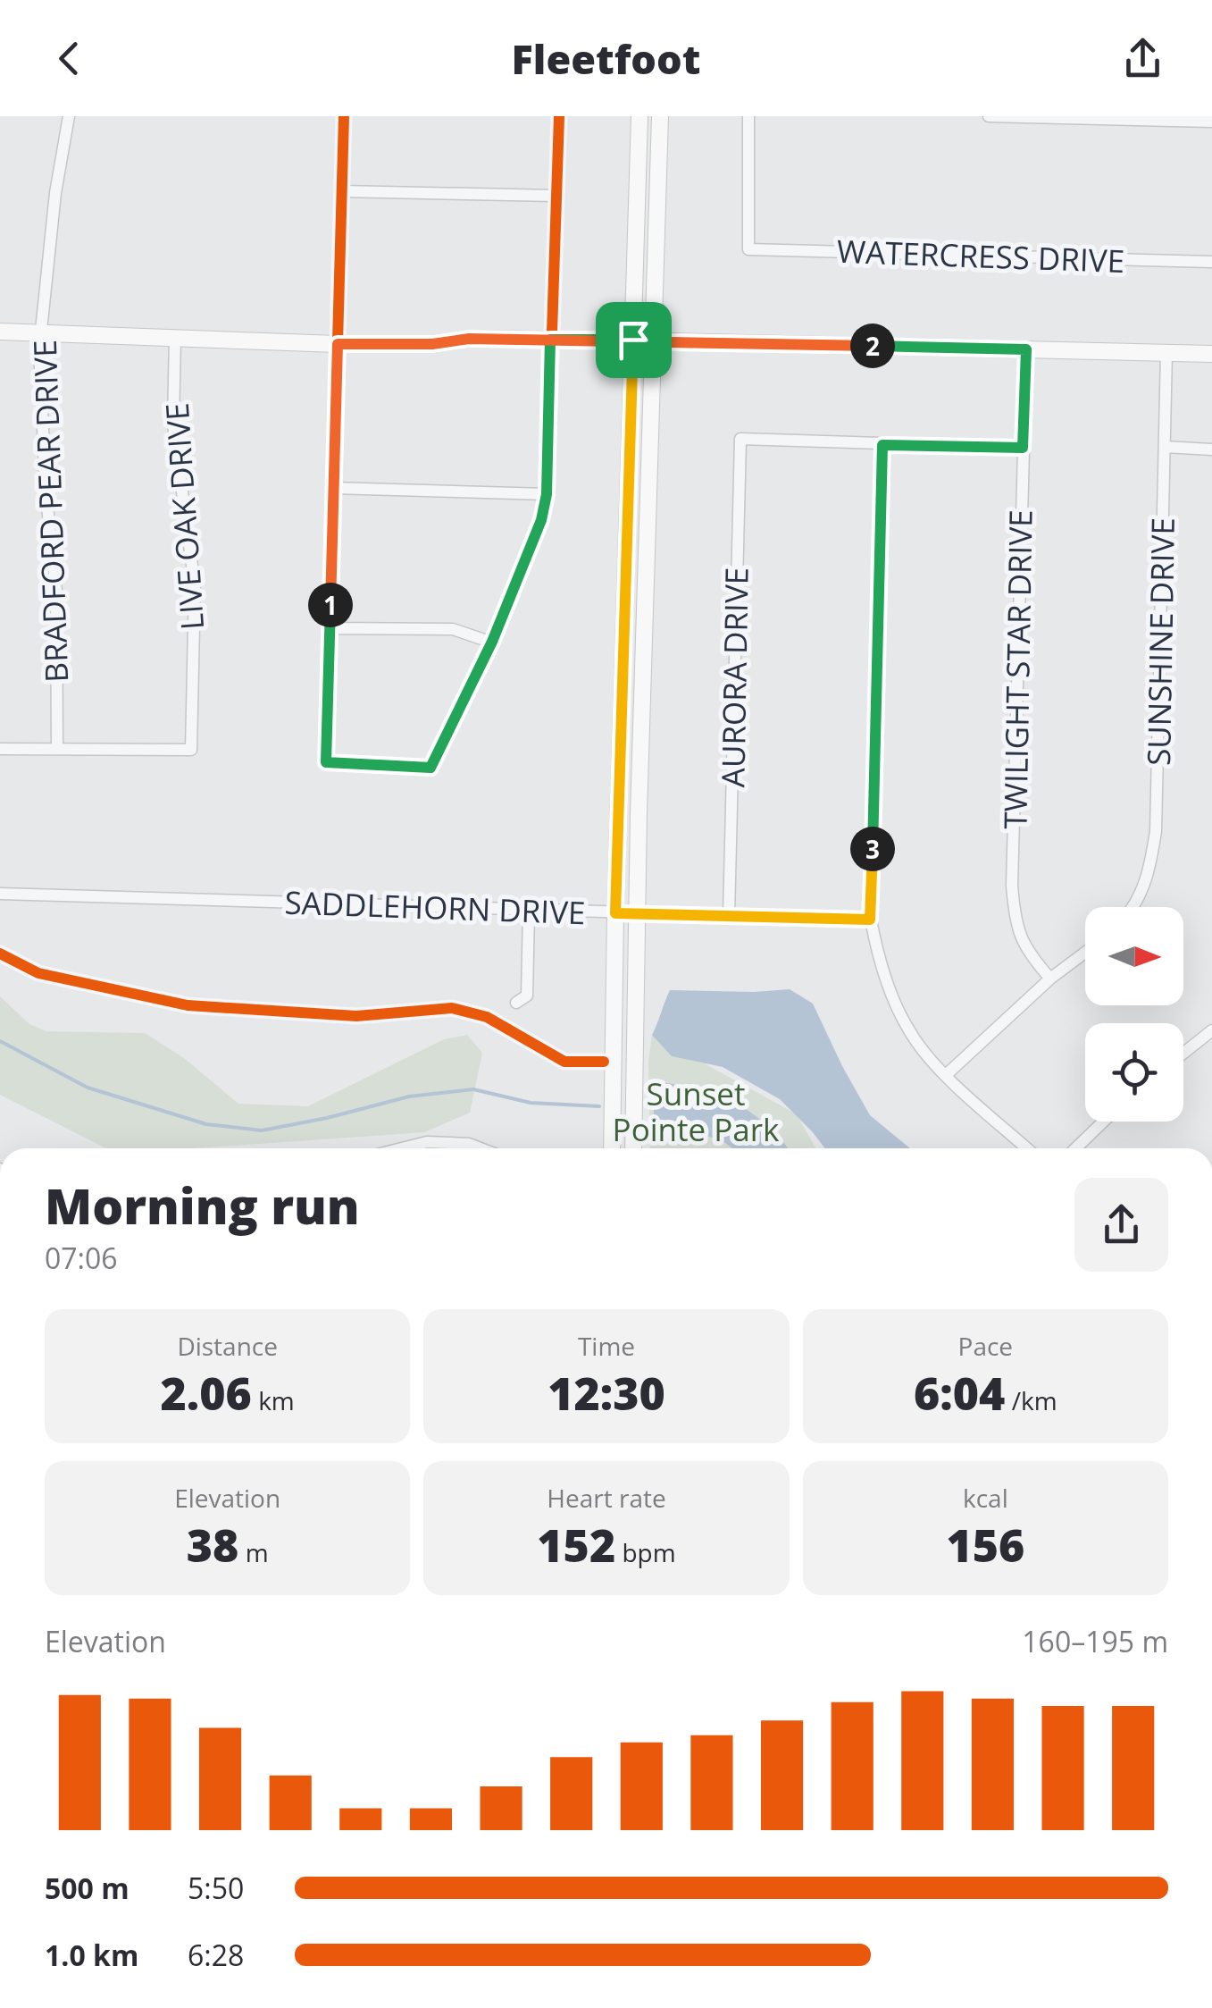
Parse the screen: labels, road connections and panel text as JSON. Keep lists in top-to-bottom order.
{
  "streets": {
    "street": [
      "WATERCRESS DRIVE",
      "BRADFORD PEAR DRIVE",
      "LIVE OAK DRIVE",
      "SUNSHINE DRIVE",
      "TWILIGHT STAR DRIVE",
      "AURORA DRIVE",
      "SADDLEHORN DRIVE"
    ]
  },
  "crossings": [
    ["BRADFORD PEAR DRIVE", "LIVE OAK DRIVE"],
    ["AURORA DRIVE", "SADDLEHORN DRIVE"]
  ],
  "parks": ["Sunset Pointe Park"],
  "north": "right",
  "page": {
    "header": "Fleetfoot",
    "pins": ["2", "1", "3"],
    "heading": ["Morning run", "07:06"],
    "stats": [
      ["Distance", "2.06 km"],
      ["Time", "12:30"],
      ["Pace", "6:04 /km"],
      ["Elevation", "38 m"],
      ["Heart rate", "152 bpm"],
      ["kcal", "156"]
    ],
    "chart": ["Elevation", "160–195 m"],
    "list": [
      {
        "name": "500 m",
        "note": "5:50"
      },
      {
        "name": "1.0 km",
        "note": "6:28"
      }
    ]
  }
}
